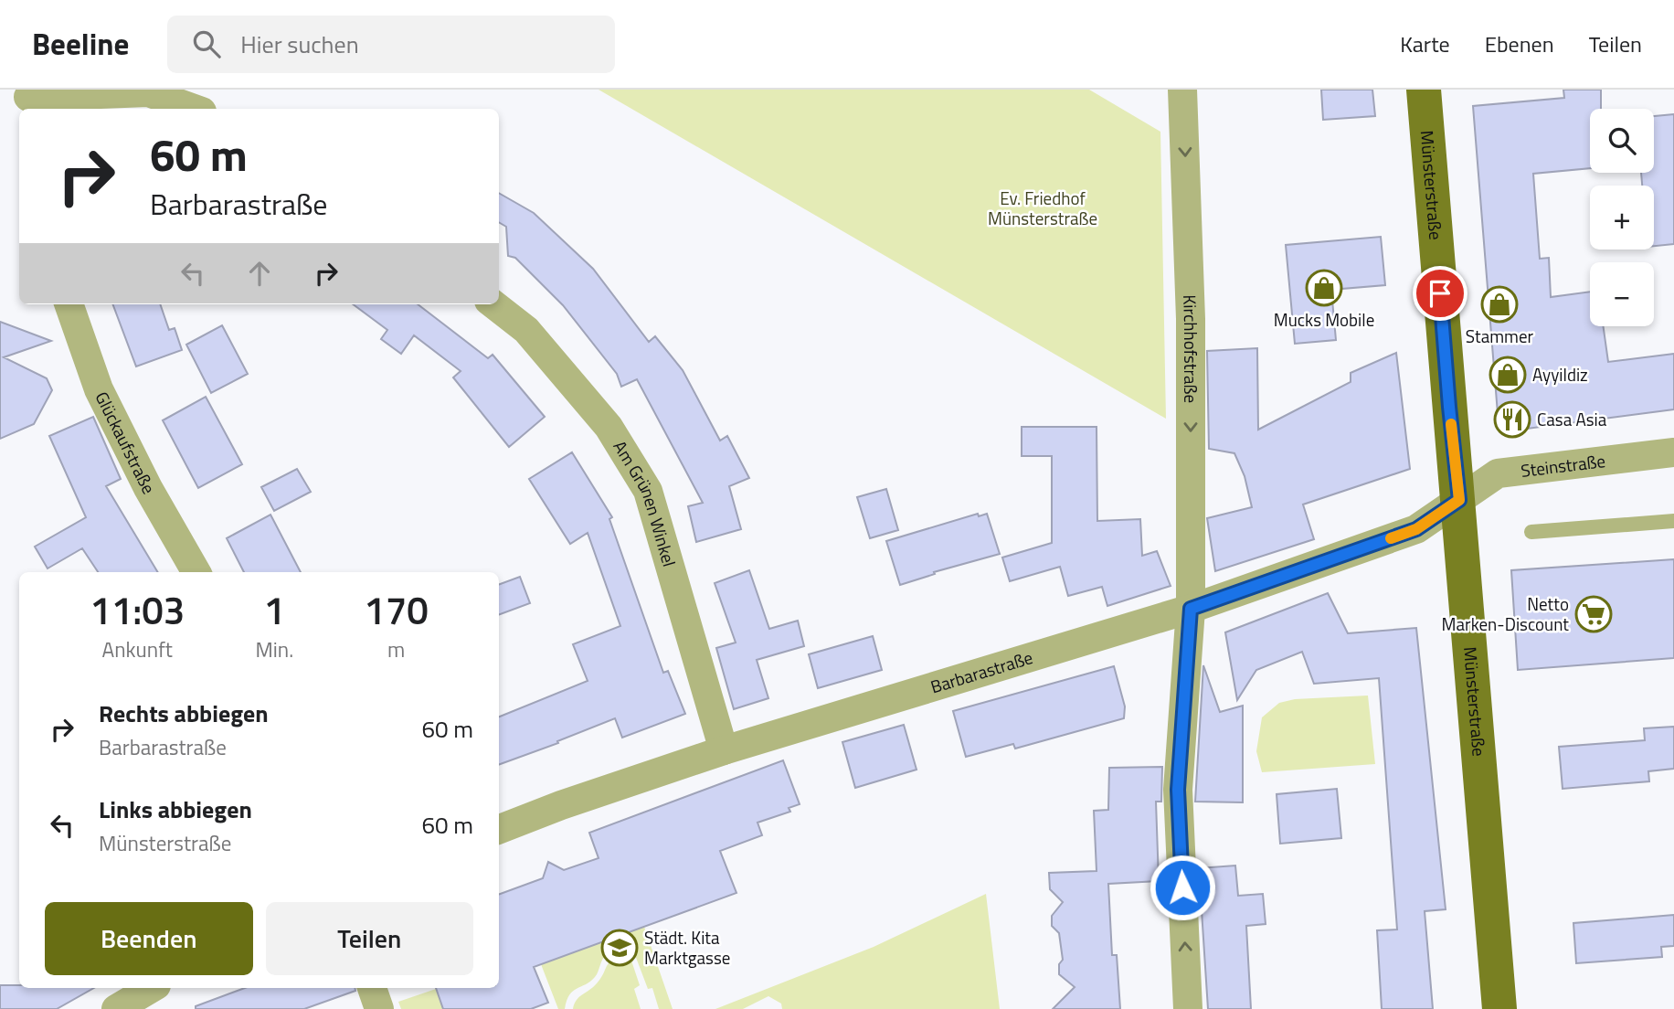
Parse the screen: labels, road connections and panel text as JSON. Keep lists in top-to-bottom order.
{
  "streets": {
    "main road": ["Münsterstraße"],
    "street": [
      "Kirchhofstraße",
      "Glückaufstraße",
      "Steinstraße",
      "Am Grünen Winkel",
      "Barbarastraße"
    ]
  },
  "crossings": [
    ["Münsterstraße", "Steinstraße"],
    ["Münsterstraße", "Barbarastraße"],
    ["Kirchhofstraße", "Barbarastraße"],
    ["Steinstraße", "Barbarastraße"],
    ["Am Grünen Winkel", "Barbarastraße"]
  ],
  "parks": ["Ev. Friedhof Münsterstraße"],
  "places": {
    "shop": ["Mucks Mobile", "Stammer", "Ayyildiz"],
    "restaurant": ["Casa Asia"],
    "supermarket": ["Netto Marken-Discount"],
    "school or university": ["Städt. Kita Marktgasse"]
  },
  "page": {
    "header": "Beeline",
    "search": "Hier suchen",
    "nav": ["Karte", "Ebenen", "Teilen"],
    "map_buttons": ["+", "−"],
    "turn": ["60 m", "Barbarastraße"],
    "eta": [
      "11:03",
      "Ankunft",
      "1",
      "Min.",
      "170",
      "m"
    ],
    "list": [
      {
        "name": "Rechts abbiegen",
        "note": "Barbarastraße",
        "value": "60 m"
      },
      {
        "name": "Links abbiegen",
        "note": "Münsterstraße",
        "value": "60 m"
      }
    ],
    "buttons": ["Beenden", "Teilen"]
  }
}
